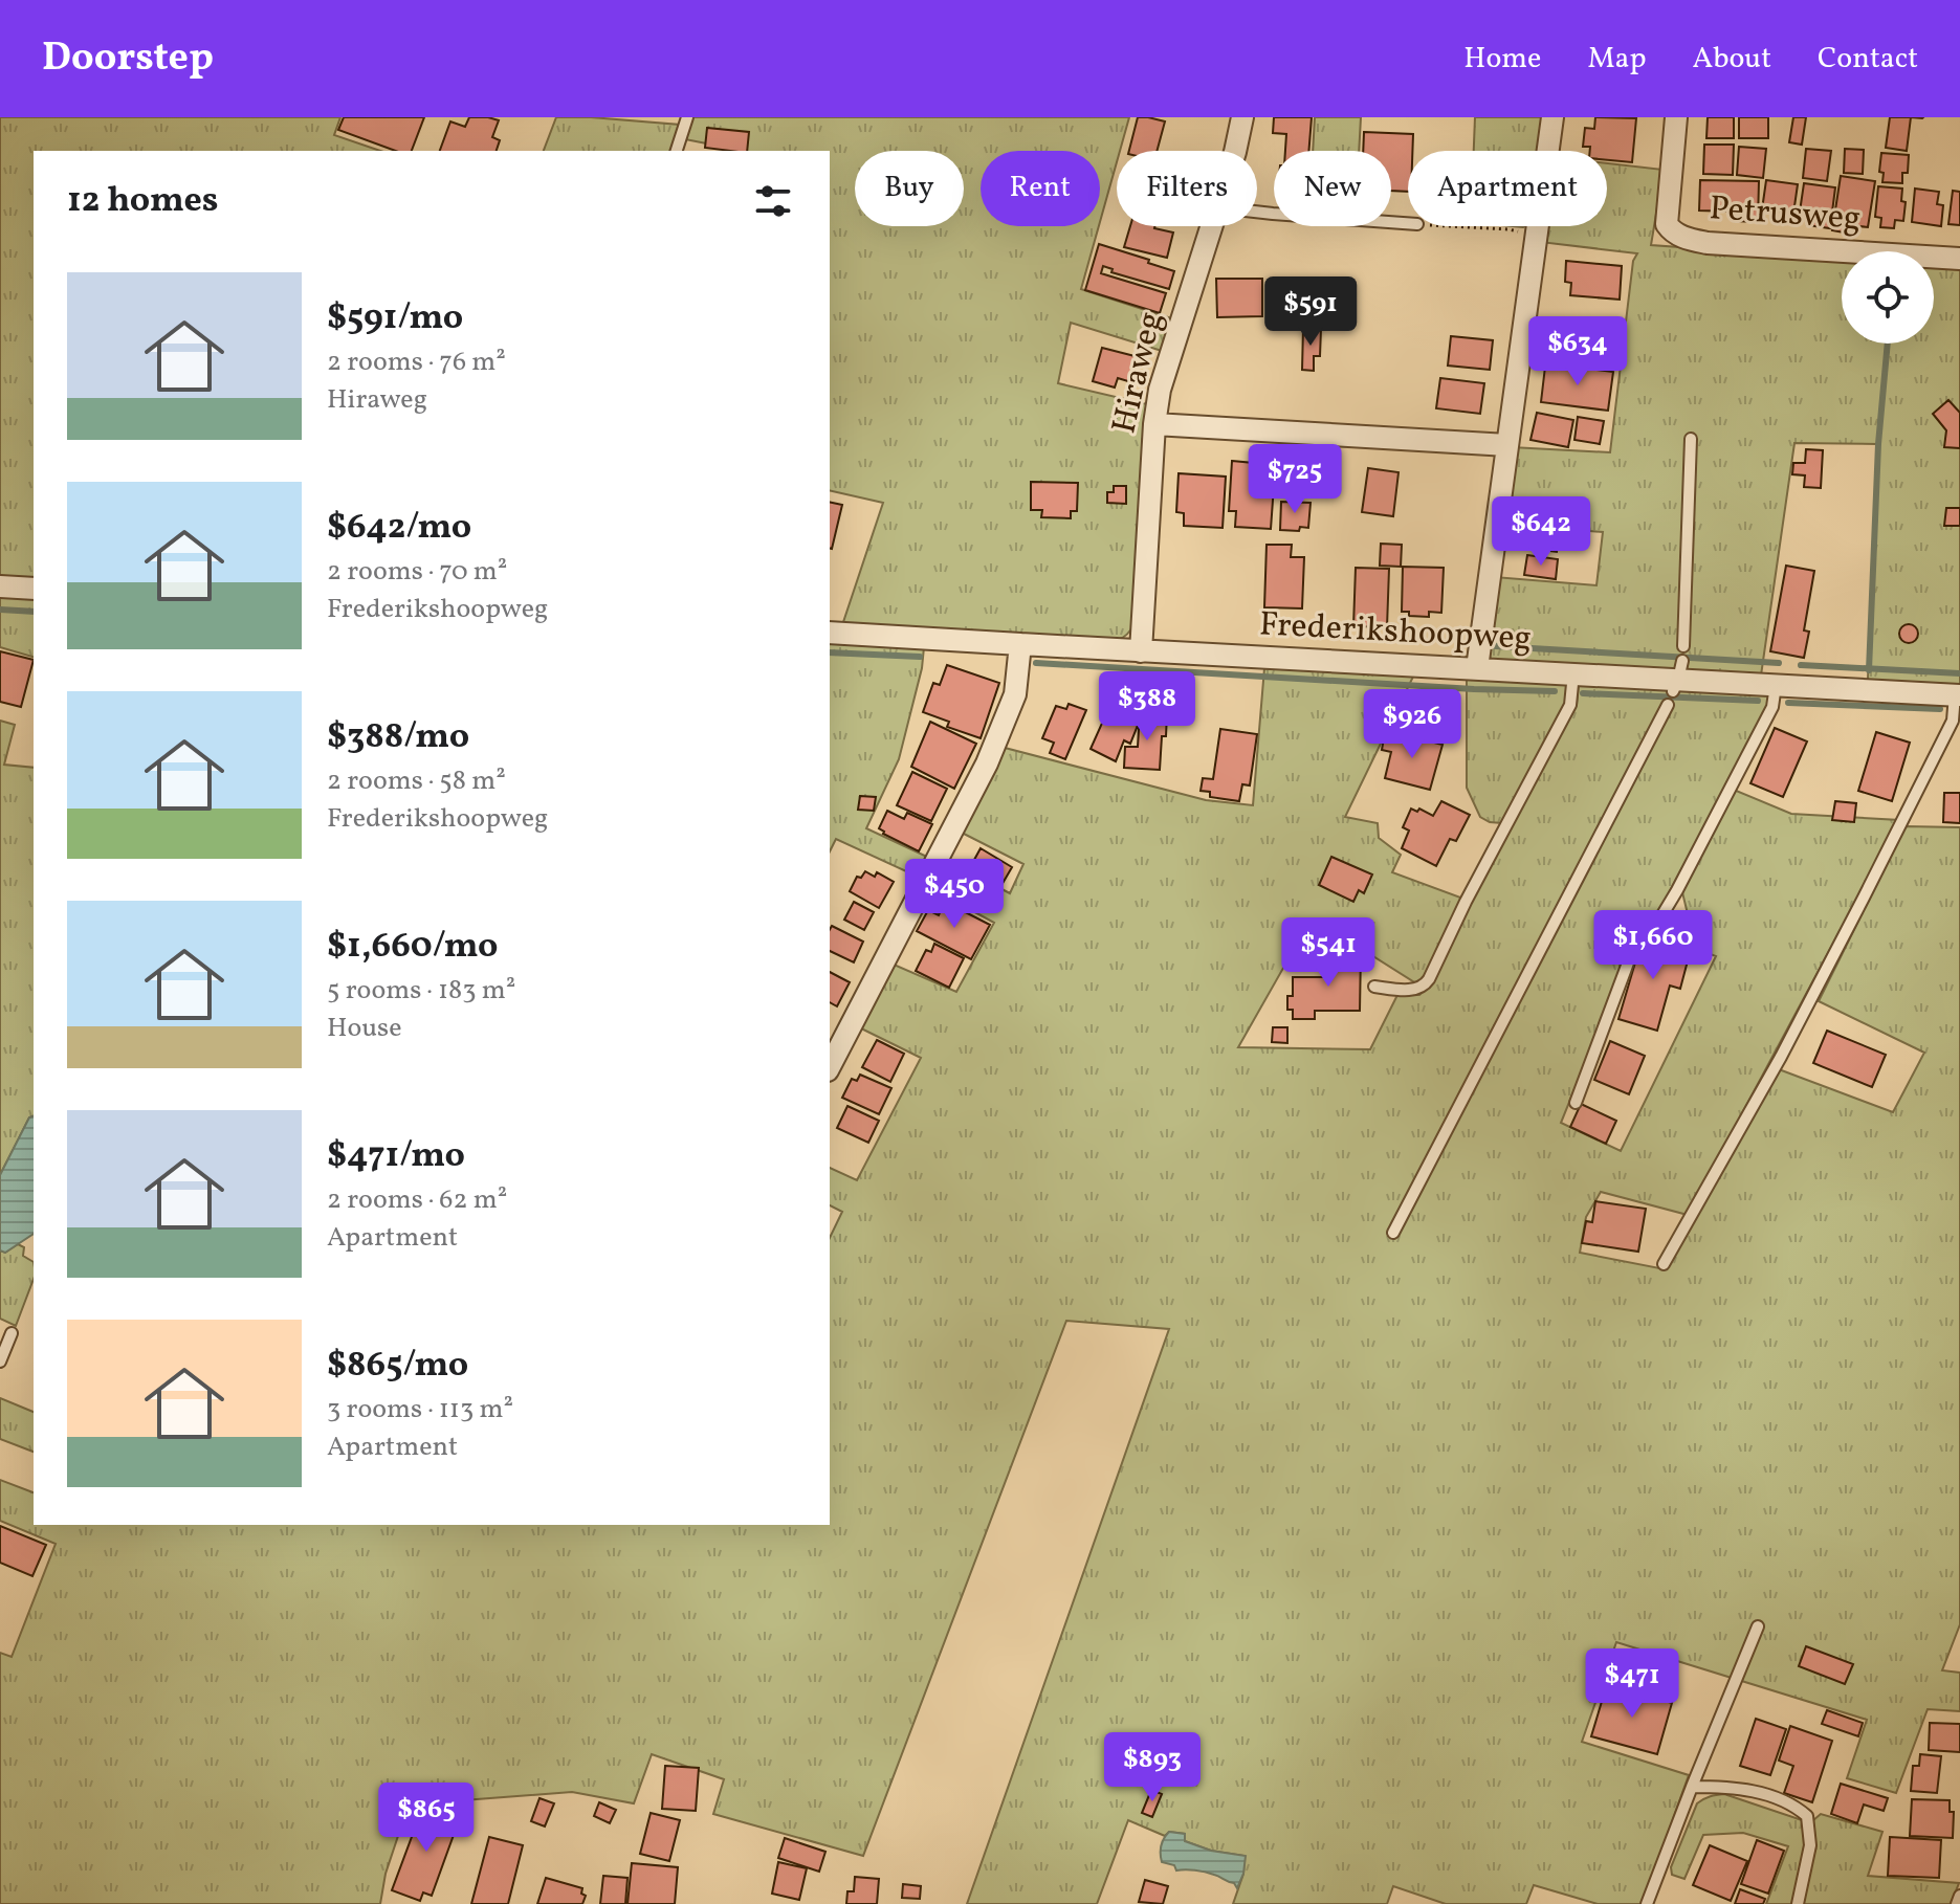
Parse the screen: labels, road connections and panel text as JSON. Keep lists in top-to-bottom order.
{
  "streets": {
    "street": ["Petrusweg", "Hiraweg", "Frederikshoopweg"]
  },
  "crossings": [
    ["Hiraweg", "Frederikshoopweg"]
  ],
  "page": {
    "header": "Doorstep",
    "nav": [
      "Home",
      "Map",
      "About",
      "Contact"
    ],
    "chip": [
      "Buy",
      "Rent",
      "Filters",
      "New",
      "Apartment"
    ],
    "heading": "12 homes",
    "list": [
      {
        "name": "$591/mo",
        "note": "2 rooms · 76 m² · Hiraweg"
      },
      {
        "name": "$642/mo",
        "note": "2 rooms · 70 m² · Frederikshoopweg"
      },
      {
        "name": "$388/mo",
        "note": "2 rooms · 58 m² · Frederikshoopweg"
      },
      {
        "name": "$1,660/mo",
        "note": "5 rooms · 183 m² · House"
      },
      {
        "name": "$471/mo",
        "note": "2 rooms · 62 m² · Apartment"
      },
      {
        "name": "$865/mo",
        "note": "3 rooms · 113 m² · Apartment"
      }
    ],
    "price": [
      "$591",
      "$634",
      "$725",
      "$642",
      "$388",
      "$926",
      "$450",
      "$1,660",
      "$541",
      "$471",
      "$893",
      "$865"
    ]
  }
}
